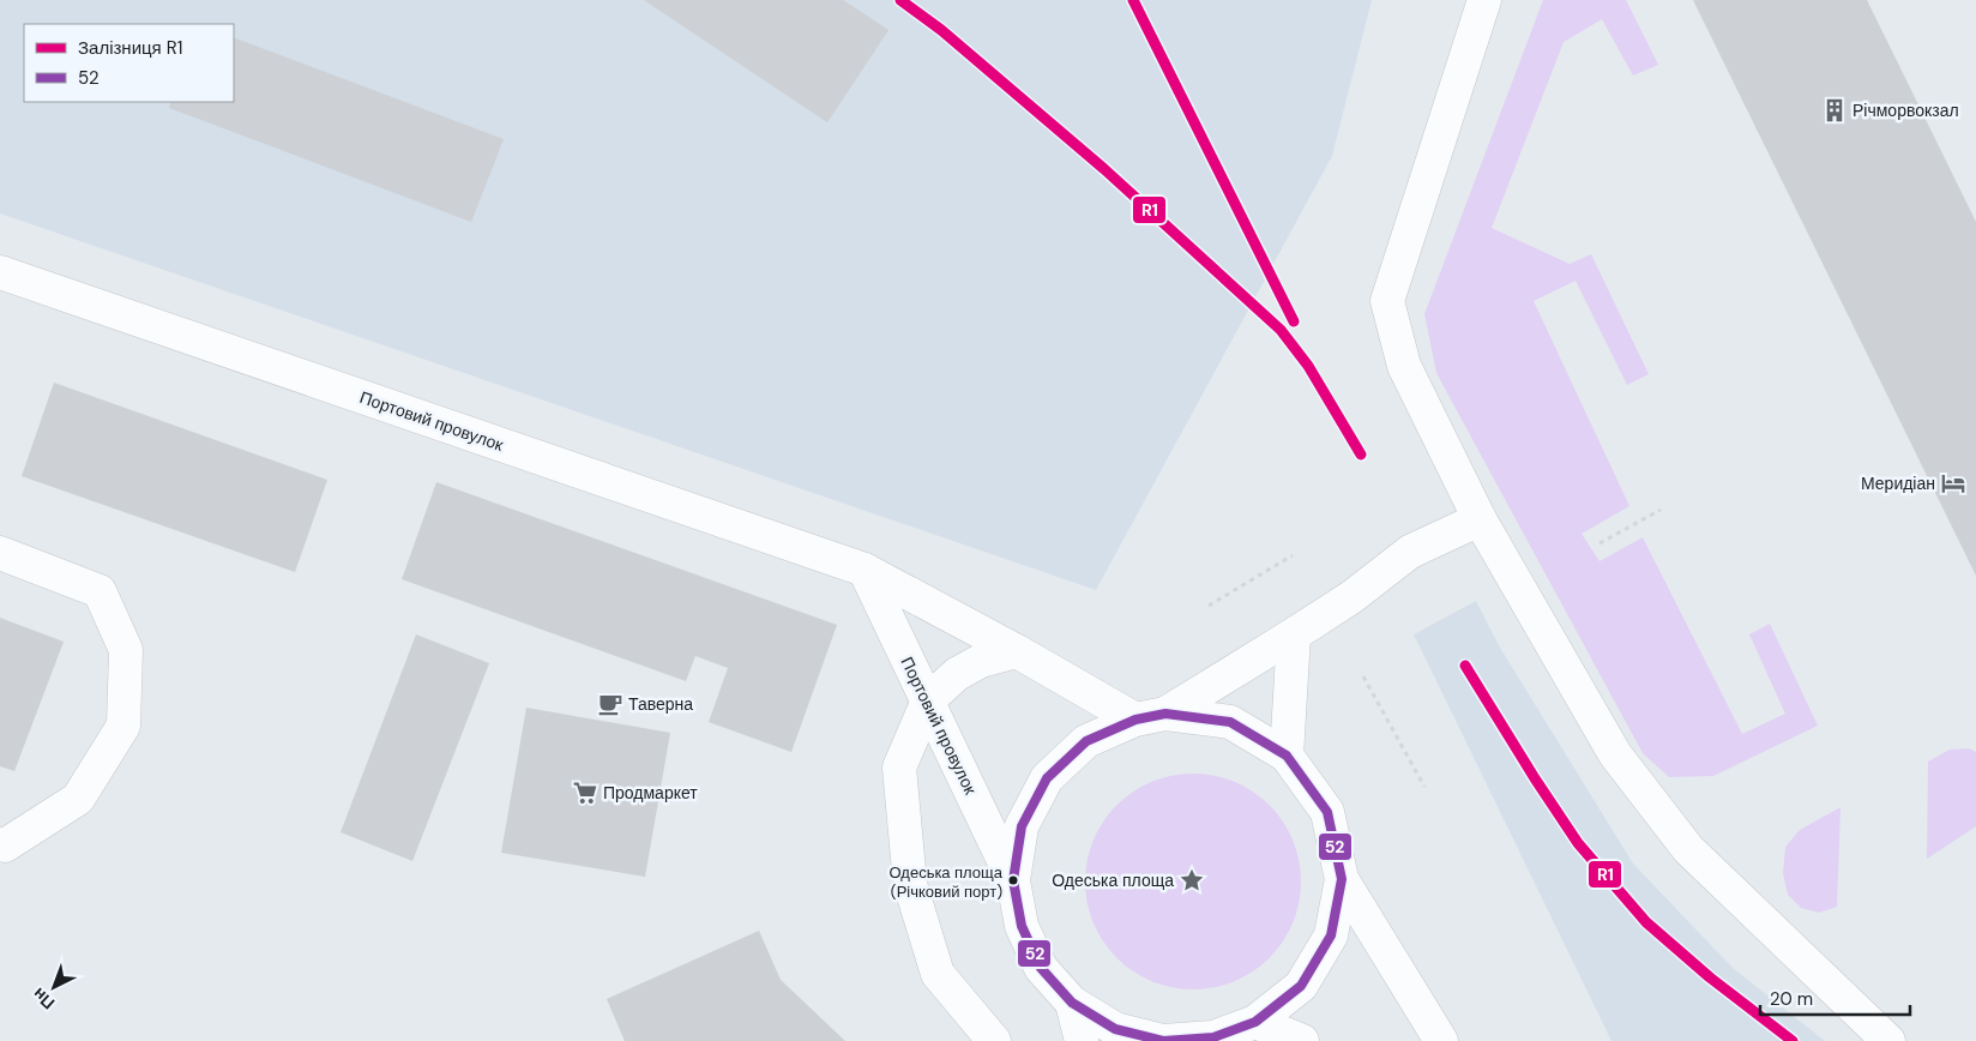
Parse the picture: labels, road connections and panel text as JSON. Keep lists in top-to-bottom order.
{
  "streets": {
    "street": ["Портовий провулок"]
  },
  "places": {
    "building": ["Річморвокзал"],
    "hotel": ["Меридіан"],
    "cafe": ["Таверна"],
    "supermarket": ["Продмаркет"],
    "other": ["Одеська площа (Річковий порт)"],
    "place": ["Одеська площа"]
  },
  "lines": ["rail line R1", "transit line 52"],
  "legend": ["Залізниця R1", "52"],
  "scale_bar": "20 m",
  "north": "bottom left"
}
